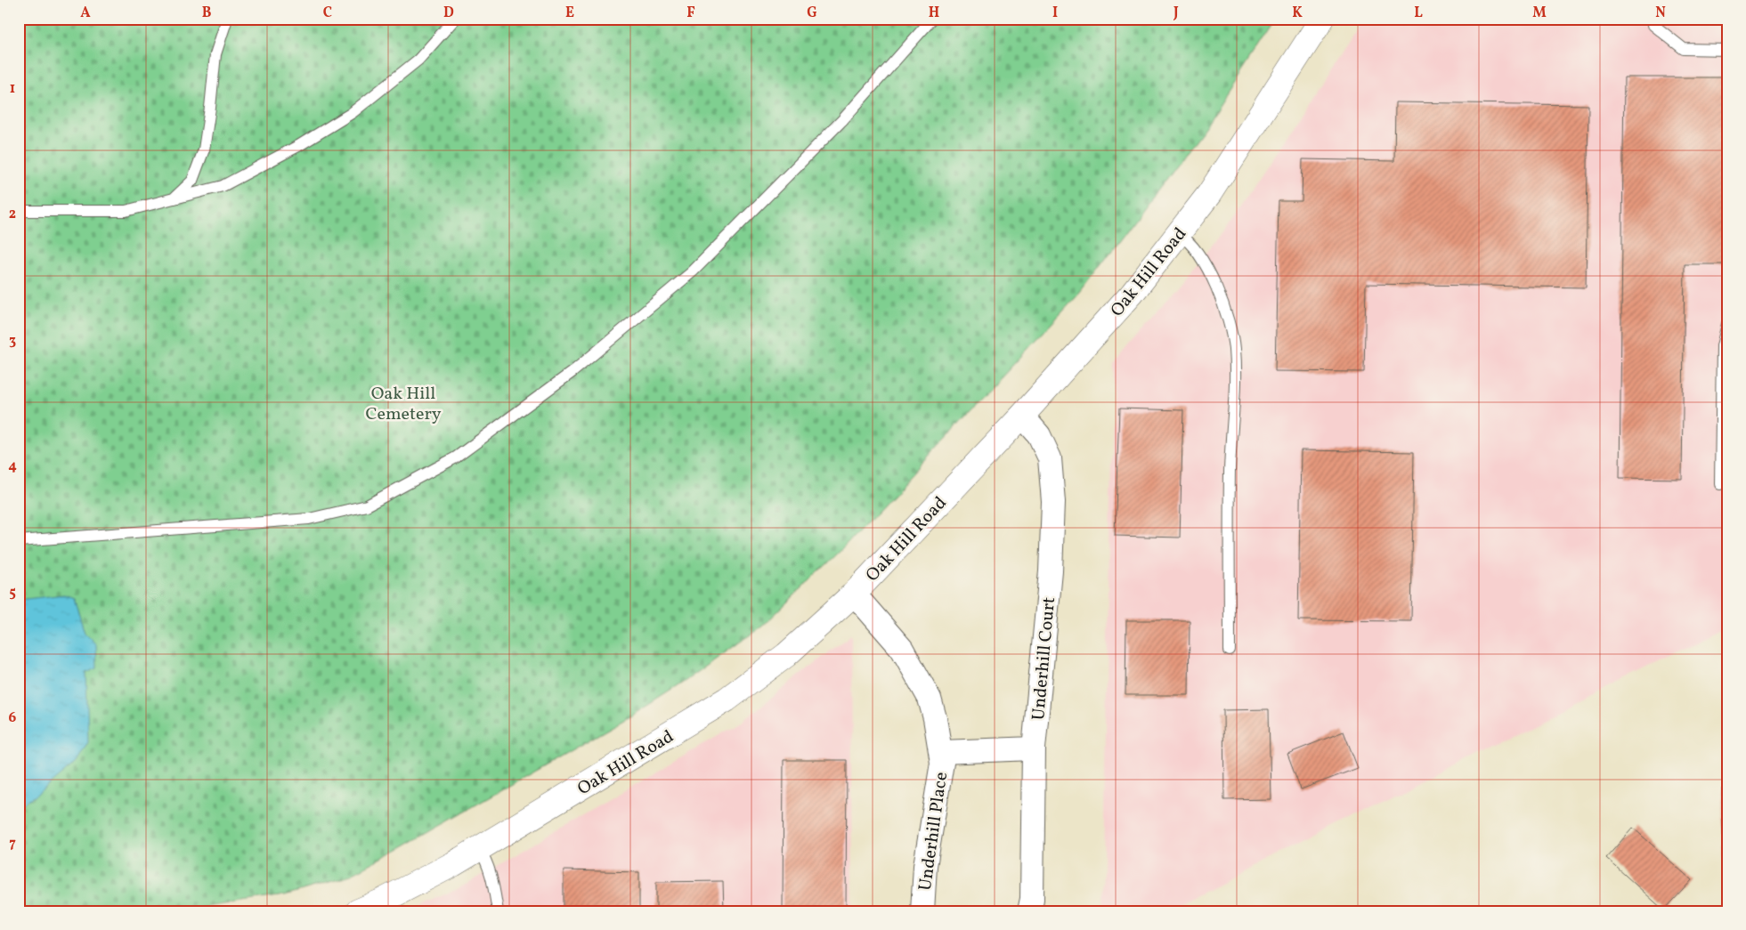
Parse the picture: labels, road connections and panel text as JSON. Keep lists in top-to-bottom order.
{
  "streets": {
    "main road": ["Oak Hill Road"],
    "street": ["Underhill Court", "Underhill Place"]
  },
  "crossings": [
    ["Oak Hill Road", "Underhill Court"],
    ["Oak Hill Road", "Underhill Place"],
    ["Underhill Court", "Underhill Place"]
  ],
  "parks": ["Oak Hill Cemetery"],
  "grid": {
    "columns": [
      "A",
      "B",
      "C",
      "D",
      "E",
      "F",
      "G",
      "H",
      "I",
      "J",
      "K",
      "L",
      "M",
      "N"
    ],
    "rows": [
      "1",
      "2",
      "3",
      "4",
      "5",
      "6",
      "7"
    ]
  }
}
